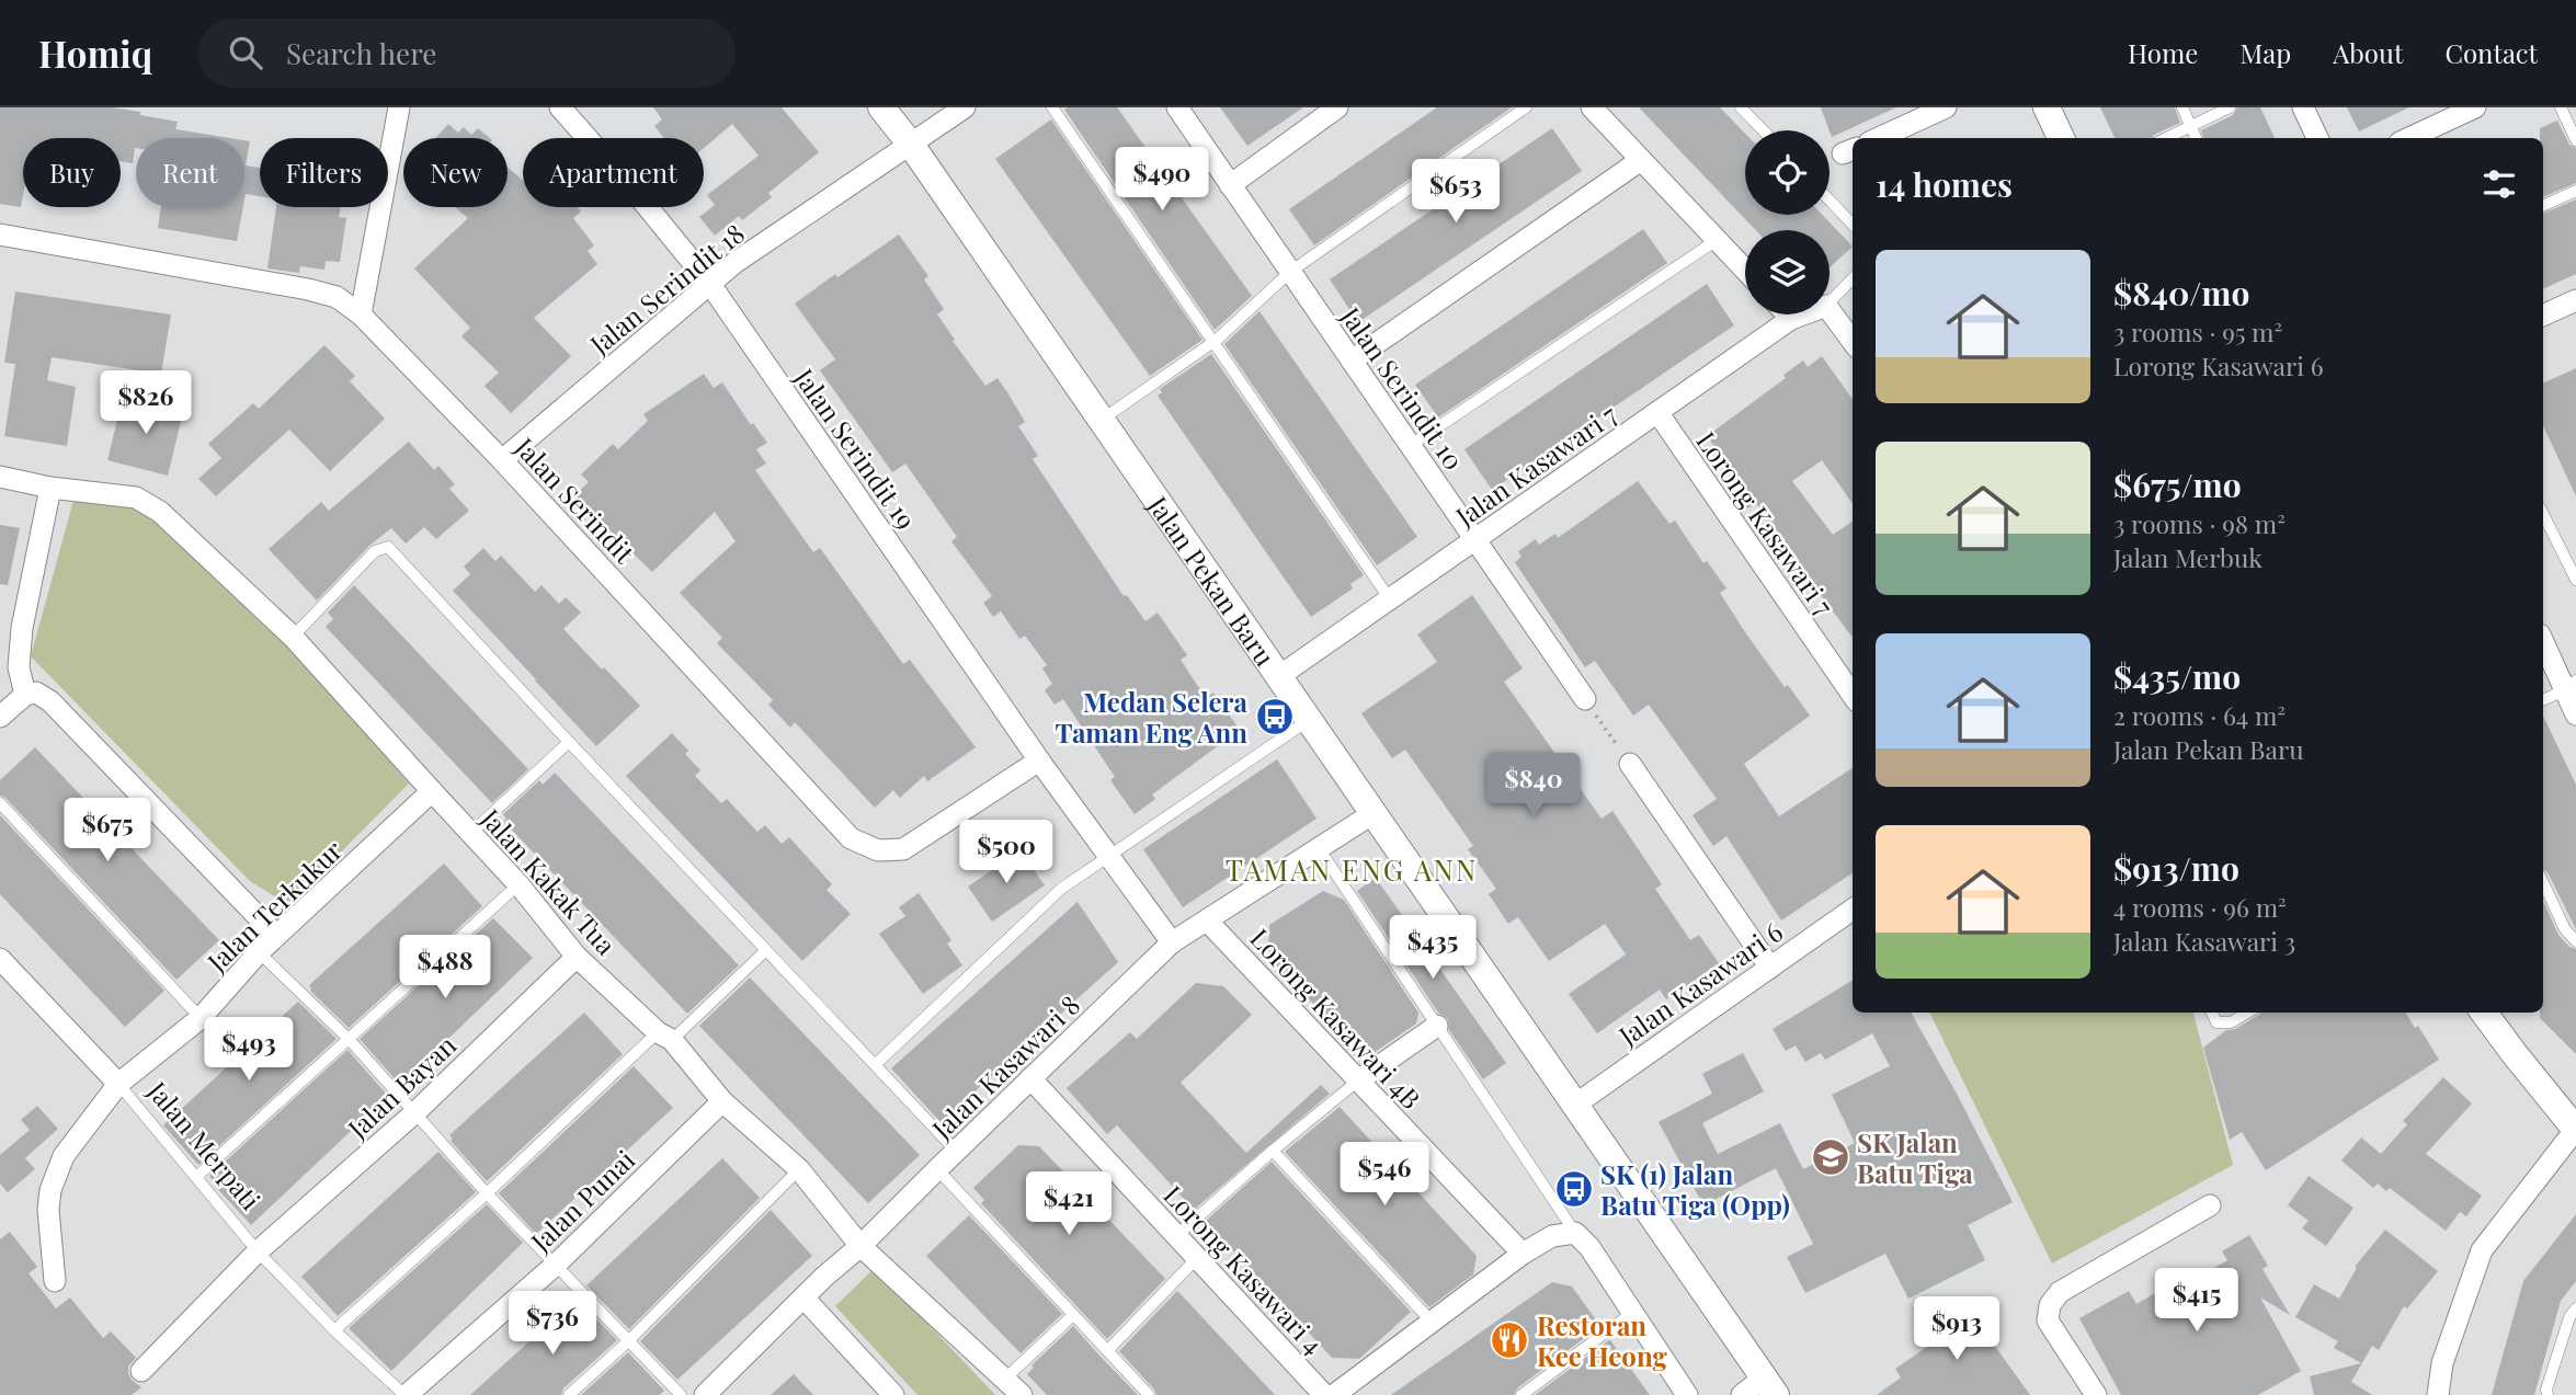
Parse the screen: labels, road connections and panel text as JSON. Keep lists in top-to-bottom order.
{
  "streets": {
    "street": [
      "Jalan Serindit 18",
      "Jalan Serindit 10",
      "Jalan Serindit 19",
      "Jalan Kasawari 7",
      "Jalan Serindit",
      "Lorong Kasawari 7",
      "Jalan Pekan Baru",
      "Jalan Kakak Tua",
      "Jalan Terkukur",
      "Jalan Kasawari 6",
      "Lorong Kasawari 4B",
      "Jalan Kasawari 8",
      "Jalan Bayan",
      "Jalan Merpati",
      "Jalan Punai",
      "Lorong Kasawari 4"
    ]
  },
  "crossings": [
    ["Jalan Serindit 18", "Jalan Serindit 19"],
    ["Jalan Serindit 18", "Jalan Serindit"],
    ["Jalan Serindit 18", "Jalan Pekan Baru"],
    ["Jalan Serindit 10", "Jalan Kasawari 7"],
    ["Jalan Serindit 19", "Jalan Serindit"],
    ["Jalan Serindit 19", "Jalan Kasawari 8"],
    ["Jalan Kasawari 7", "Lorong Kasawari 7"],
    ["Jalan Kasawari 7", "Jalan Pekan Baru"],
    ["Jalan Pekan Baru", "Jalan Kasawari 6"],
    ["Jalan Pekan Baru", "Jalan Kasawari 8"],
    ["Jalan Kakak Tua", "Jalan Terkukur"],
    ["Jalan Kakak Tua", "Jalan Kasawari 8"],
    ["Jalan Kakak Tua", "Jalan Bayan"],
    ["Jalan Kakak Tua", "Jalan Punai"],
    ["Jalan Terkukur", "Jalan Merpati"],
    ["Lorong Kasawari 4B", "Jalan Kasawari 8"],
    ["Jalan Kasawari 8", "Lorong Kasawari 4"],
    ["Jalan Bayan", "Jalan Merpati"],
    ["Jalan Merpati", "Jalan Punai"]
  ],
  "districts": ["TAMAN ENG ANN"],
  "places": {
    "bus stop": ["Medan Selera Taman Eng Ann", "SK (1) Jalan Batu Tiga (Opp)"],
    "school or university": ["SK Jalan Batu Tiga"],
    "restaurant": ["Restoran Kee Heong"]
  },
  "page": {
    "header": "Homiq",
    "search": "Search here",
    "nav": [
      "Home",
      "Map",
      "About",
      "Contact"
    ],
    "chip": [
      "Buy",
      "Rent",
      "Filters",
      "New",
      "Apartment"
    ],
    "heading": "14 homes",
    "price": [
      "$490",
      "$653",
      "$826",
      "$840",
      "$675",
      "$500",
      "$435",
      "$488",
      "$493",
      "$546",
      "$421",
      "$415",
      "$736",
      "$913"
    ],
    "list": [
      {
        "name": "$840/mo",
        "note": "3 rooms · 95 m² · Lorong Kasawari 6"
      },
      {
        "name": "$675/mo",
        "note": "3 rooms · 98 m² · Jalan Merbuk"
      },
      {
        "name": "$435/mo",
        "note": "2 rooms · 64 m² · Jalan Pekan Baru"
      },
      {
        "name": "$913/mo",
        "note": "4 rooms · 96 m² · Jalan Kasawari 3"
      }
    ]
  }
}
